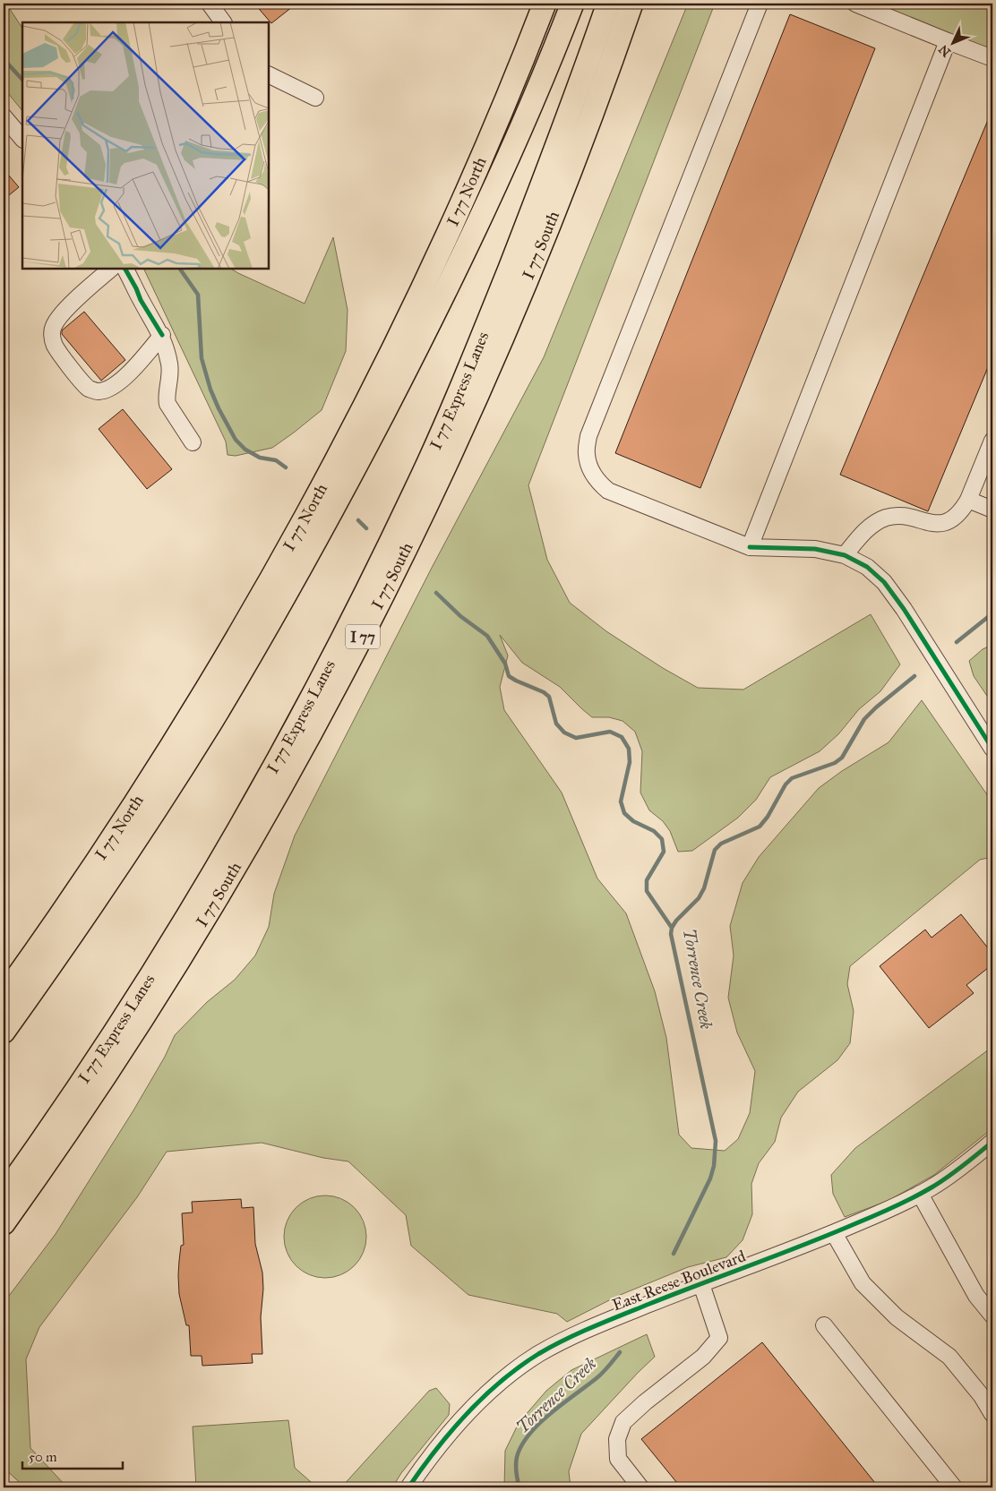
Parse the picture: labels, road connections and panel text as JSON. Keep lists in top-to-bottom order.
{
  "streets": {
    "highway": [
      "I 77 North",
      "I 77 South",
      "I 77 Express Lanes",
      "I 77"
    ],
    "street": ["East Reese Boulevard"]
  },
  "water": ["Torrence Creek"],
  "scale_bar": "50 m",
  "north": "bottom left"
}
